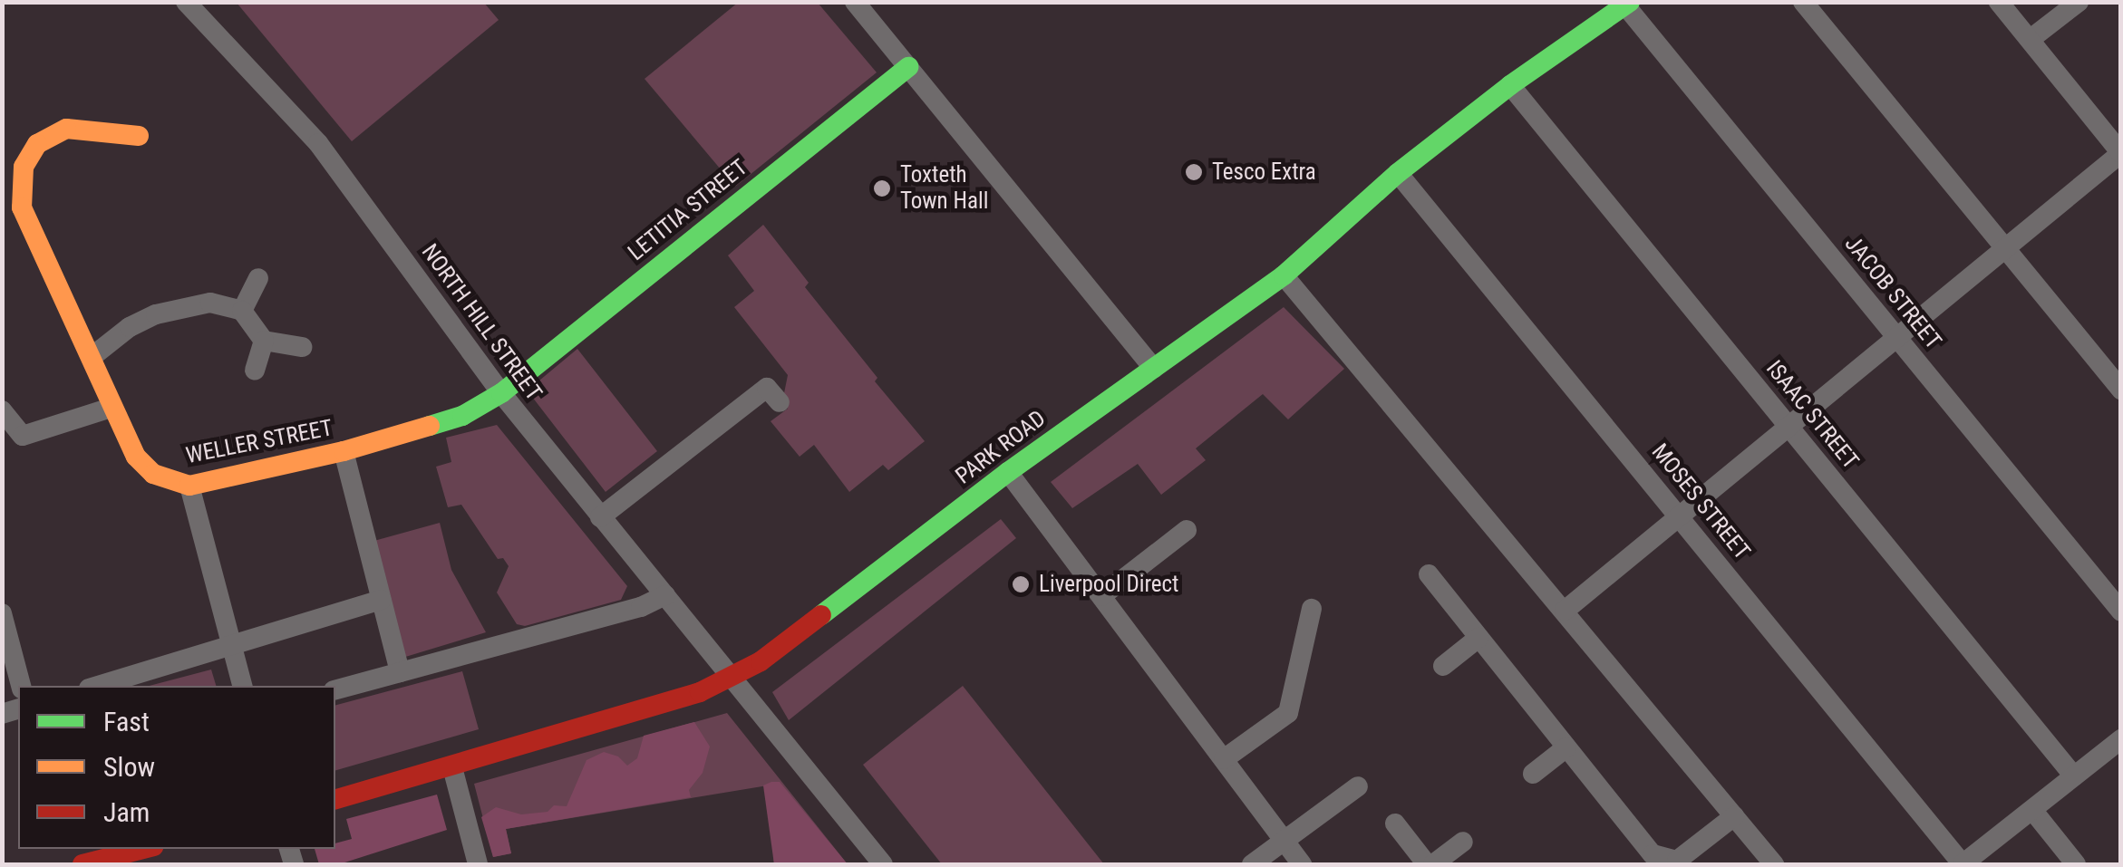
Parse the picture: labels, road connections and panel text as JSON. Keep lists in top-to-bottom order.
{
  "streets": {
    "main road": ["LETITIA STREET", "WELLER STREET", "PARK ROAD"],
    "street": [
      "JACOB STREET",
      "NORTH HILL STREET",
      "ISAAC STREET",
      "MOSES STREET"
    ]
  },
  "crossings": [
    ["LETITIA STREET", "NORTH HILL STREET"],
    ["LETITIA STREET", "WELLER STREET"],
    ["JACOB STREET", "PARK ROAD"],
    ["NORTH HILL STREET", "WELLER STREET"],
    ["NORTH HILL STREET", "PARK ROAD"],
    ["ISAAC STREET", "PARK ROAD"],
    ["PARK ROAD", "MOSES STREET"]
  ],
  "places": ["Tesco Extra", "Toxteth Town Hall", "Liverpool Direct"],
  "legend": ["Fast", "Slow", "Jam"]
}
